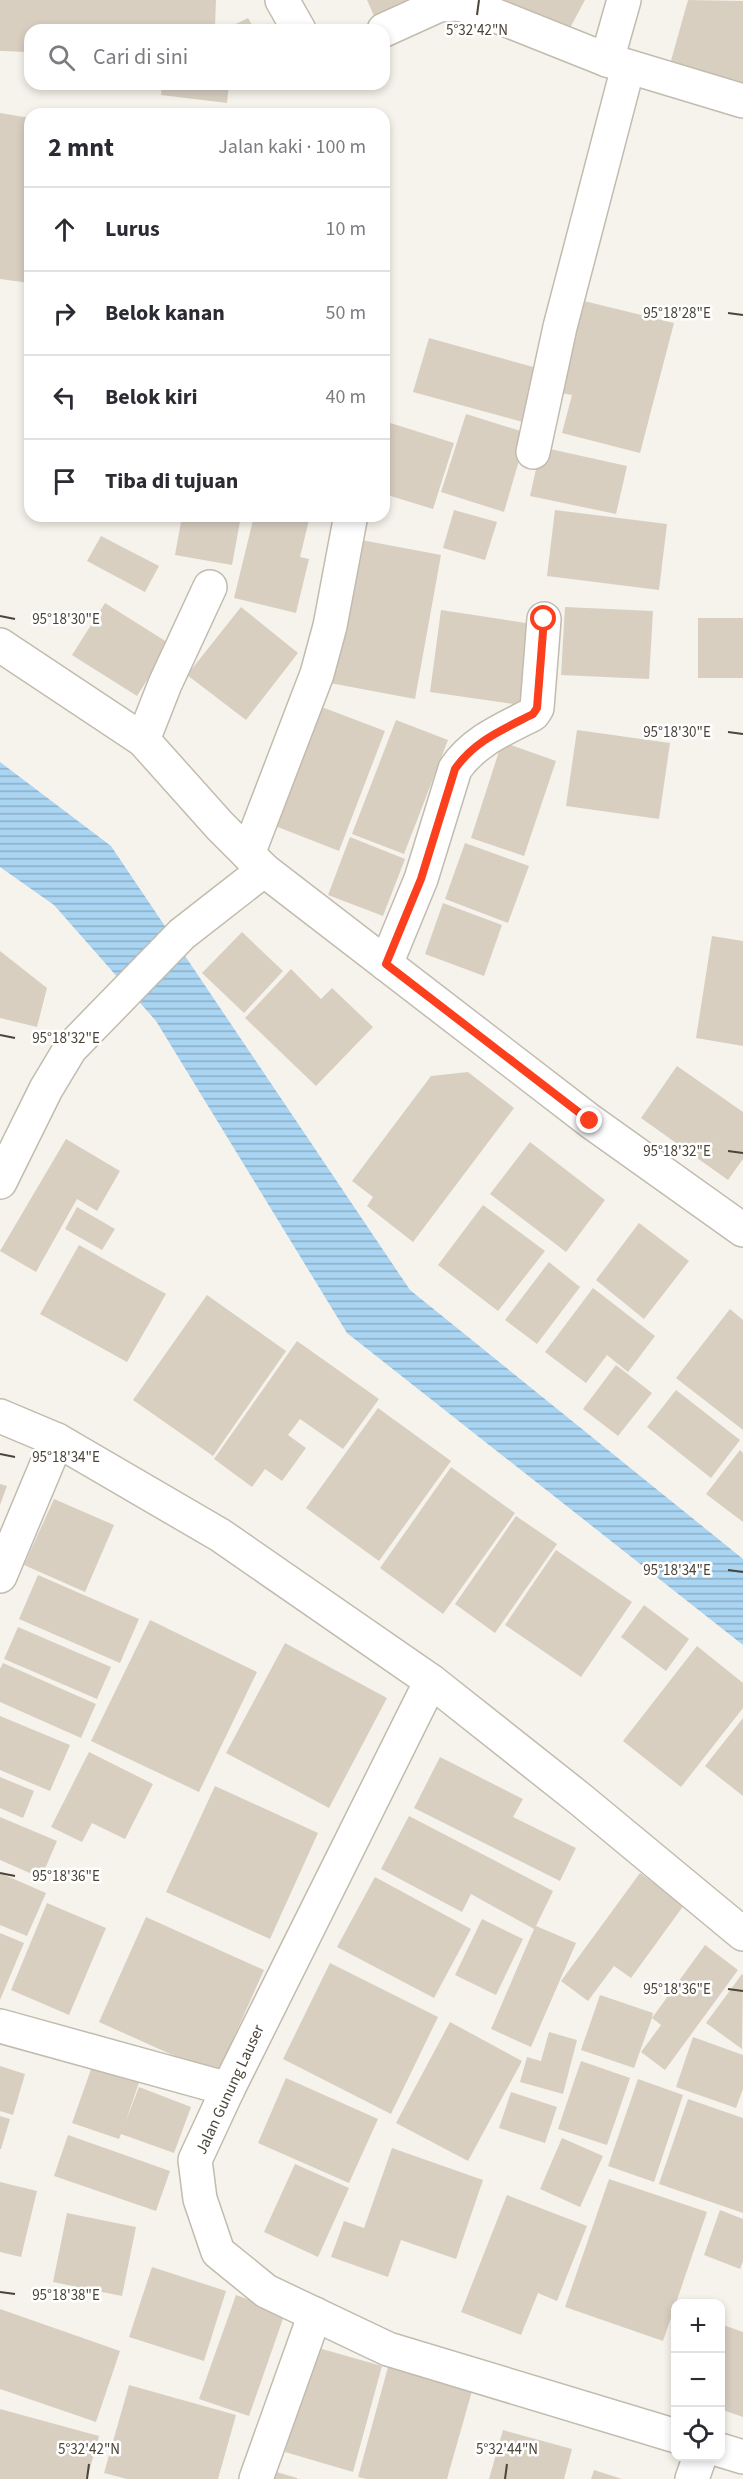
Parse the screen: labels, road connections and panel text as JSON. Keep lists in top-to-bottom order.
{
  "streets": {
    "street": ["Jalan Gunung Lauser"]
  },
  "page": {
    "search": "Cari di sini",
    "heading": ["2 mnt", "Jalan kaki · 100 m"],
    "list": [
      ["Lurus", "10 m"],
      ["Belok kanan", "50 m"],
      ["Belok kiri", "40 m"],
      "Tiba di tujuan"
    ],
    "map_buttons": ["+", "−"]
  },
  "coordinates": [
    "5°32'42\"N",
    "95°18'28\"E",
    "95°18'30\"E",
    "95°18'32\"E",
    "95°18'34\"E",
    "95°18'36\"E",
    "95°18'38\"E",
    "5°32'44\"N"
  ]
}
